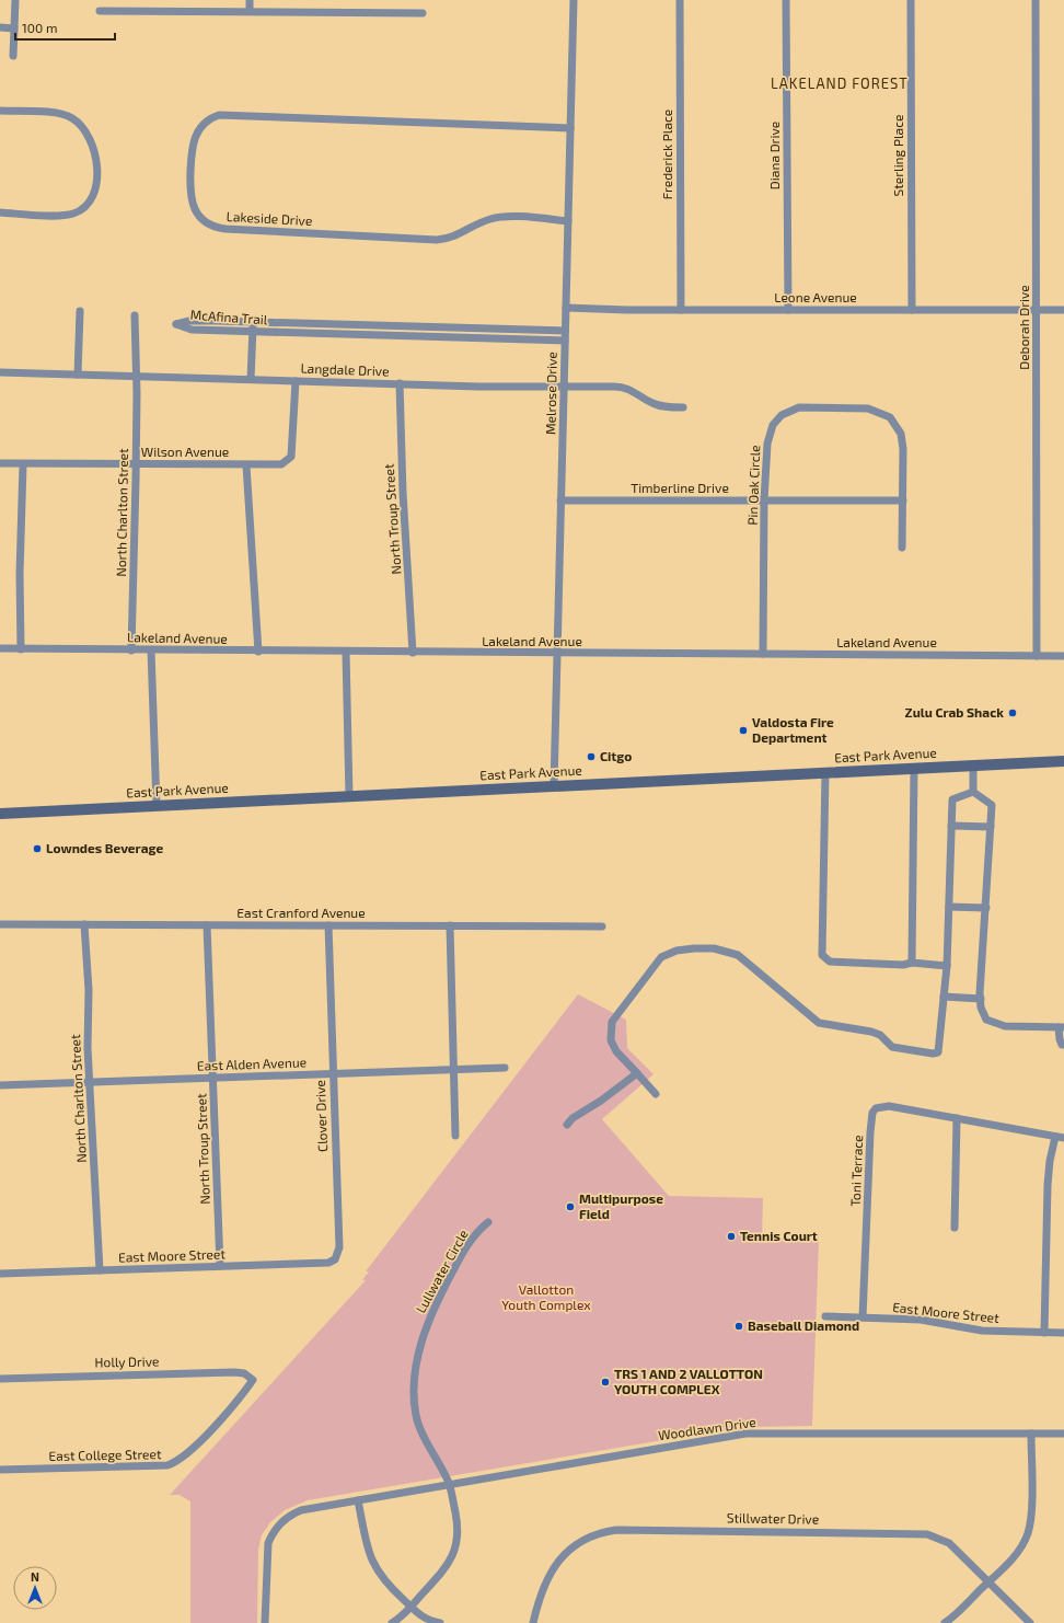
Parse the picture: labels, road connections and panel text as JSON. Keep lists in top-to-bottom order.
{
  "streets": {
    "main road": ["East Park Avenue"],
    "street": [
      "Frederick Place",
      "Diana Drive",
      "Sterling Place",
      "Lakeside Drive",
      "Leone Avenue",
      "McAfina Trail",
      "Deborah Drive",
      "Langdale Drive",
      "Melrose Drive",
      "Wilson Avenue",
      "Pin Oak Circle",
      "Timberline Drive",
      "North Charlton Street",
      "North Troup Street",
      "Lakeland Avenue",
      "East Cranford Avenue",
      "East Alden Avenue",
      "Clover Drive",
      "Toni Terrace",
      "East Moore Street",
      "Lullwater Circle",
      "Holly Drive",
      "Woodlawn Drive",
      "East College Street",
      "Stillwater Drive"
    ]
  },
  "crossings": [
    ["Frederick Place", "Leone Avenue"],
    ["Diana Drive", "Leone Avenue"],
    ["Sterling Place", "Leone Avenue"],
    ["Lakeside Drive", "Melrose Drive"],
    ["Leone Avenue", "Deborah Drive"],
    ["Leone Avenue", "Melrose Drive"],
    ["McAfina Trail", "Melrose Drive"],
    ["Deborah Drive", "Lakeland Avenue"],
    ["Langdale Drive", "Melrose Drive"],
    ["Langdale Drive", "Wilson Avenue"],
    ["Langdale Drive", "North Charlton Street"],
    ["Langdale Drive", "North Troup Street"],
    ["Melrose Drive", "Timberline Drive"],
    ["Melrose Drive", "Lakeland Avenue"],
    ["Melrose Drive", "East Park Avenue"],
    ["Wilson Avenue", "North Charlton Street"],
    ["Pin Oak Circle", "Timberline Drive"],
    ["Pin Oak Circle", "Lakeland Avenue"],
    ["North Charlton Street", "Lakeland Avenue"],
    ["North Charlton Street", "East Cranford Avenue"],
    ["North Charlton Street", "East Alden Avenue"],
    ["North Charlton Street", "East Moore Street"],
    ["North Troup Street", "Lakeland Avenue"],
    ["North Troup Street", "East Cranford Avenue"],
    ["North Troup Street", "East Alden Avenue"],
    ["North Troup Street", "East Moore Street"],
    ["East Cranford Avenue", "Clover Drive"],
    ["East Alden Avenue", "Clover Drive"],
    ["Clover Drive", "East Moore Street"],
    ["Toni Terrace", "East Moore Street"],
    ["Lullwater Circle", "Woodlawn Drive"],
    ["Holly Drive", "East College Street"]
  ],
  "districts": ["LAKELAND FOREST"],
  "parks": ["Vallotton Youth Complex"],
  "places": [
    "Zulu Crab Shack",
    "Valdosta Fire Department",
    "Citgo",
    "Lowndes Beverage",
    "Multipurpose Field",
    "Tennis Court",
    "Baseball Diamond",
    "TRS 1 AND 2 VALLOTTON YOUTH COMPLEX"
  ],
  "scale_bar": "100 m",
  "north": "top"
}
